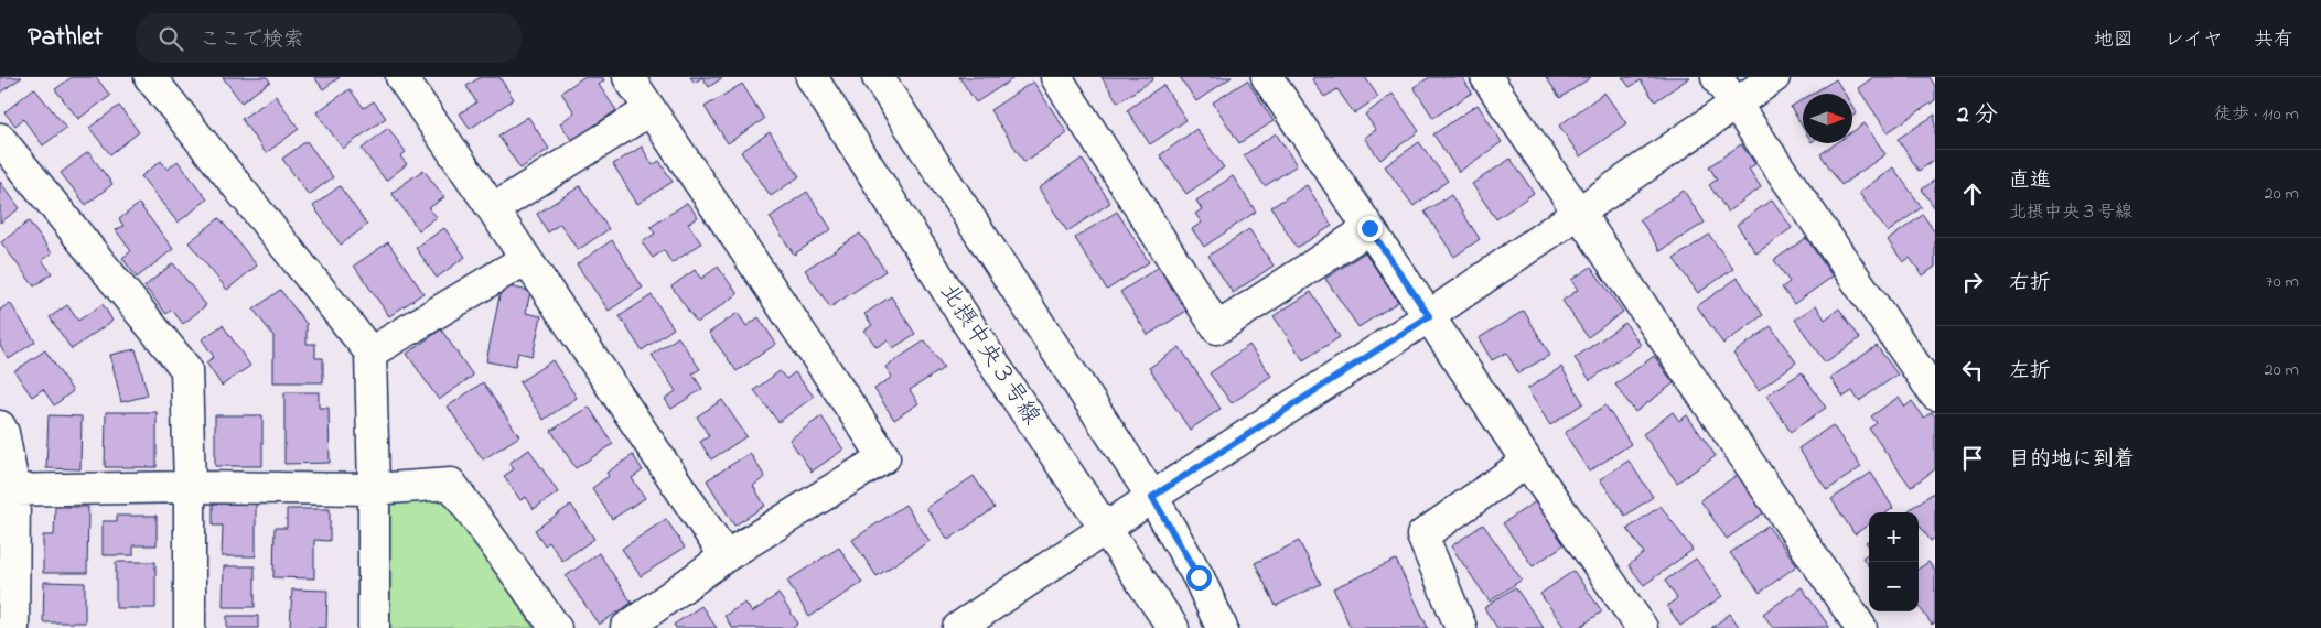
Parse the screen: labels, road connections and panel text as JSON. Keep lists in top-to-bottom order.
{
  "streets": {
    "street": ["北摂中央３号線"]
  },
  "north": "right",
  "page": {
    "header": "Pathlet",
    "search": "ここで検索",
    "nav": ["地図", "レイヤ", "共有"],
    "heading": ["2 分", "徒歩 · 110 m"],
    "list": [
      ["直進", "北摂中央３号線", "20 m"],
      ["右折", "70 m"],
      ["左折", "20 m"],
      "目的地に到着"
    ],
    "map_buttons": ["+", "−"]
  }
}
